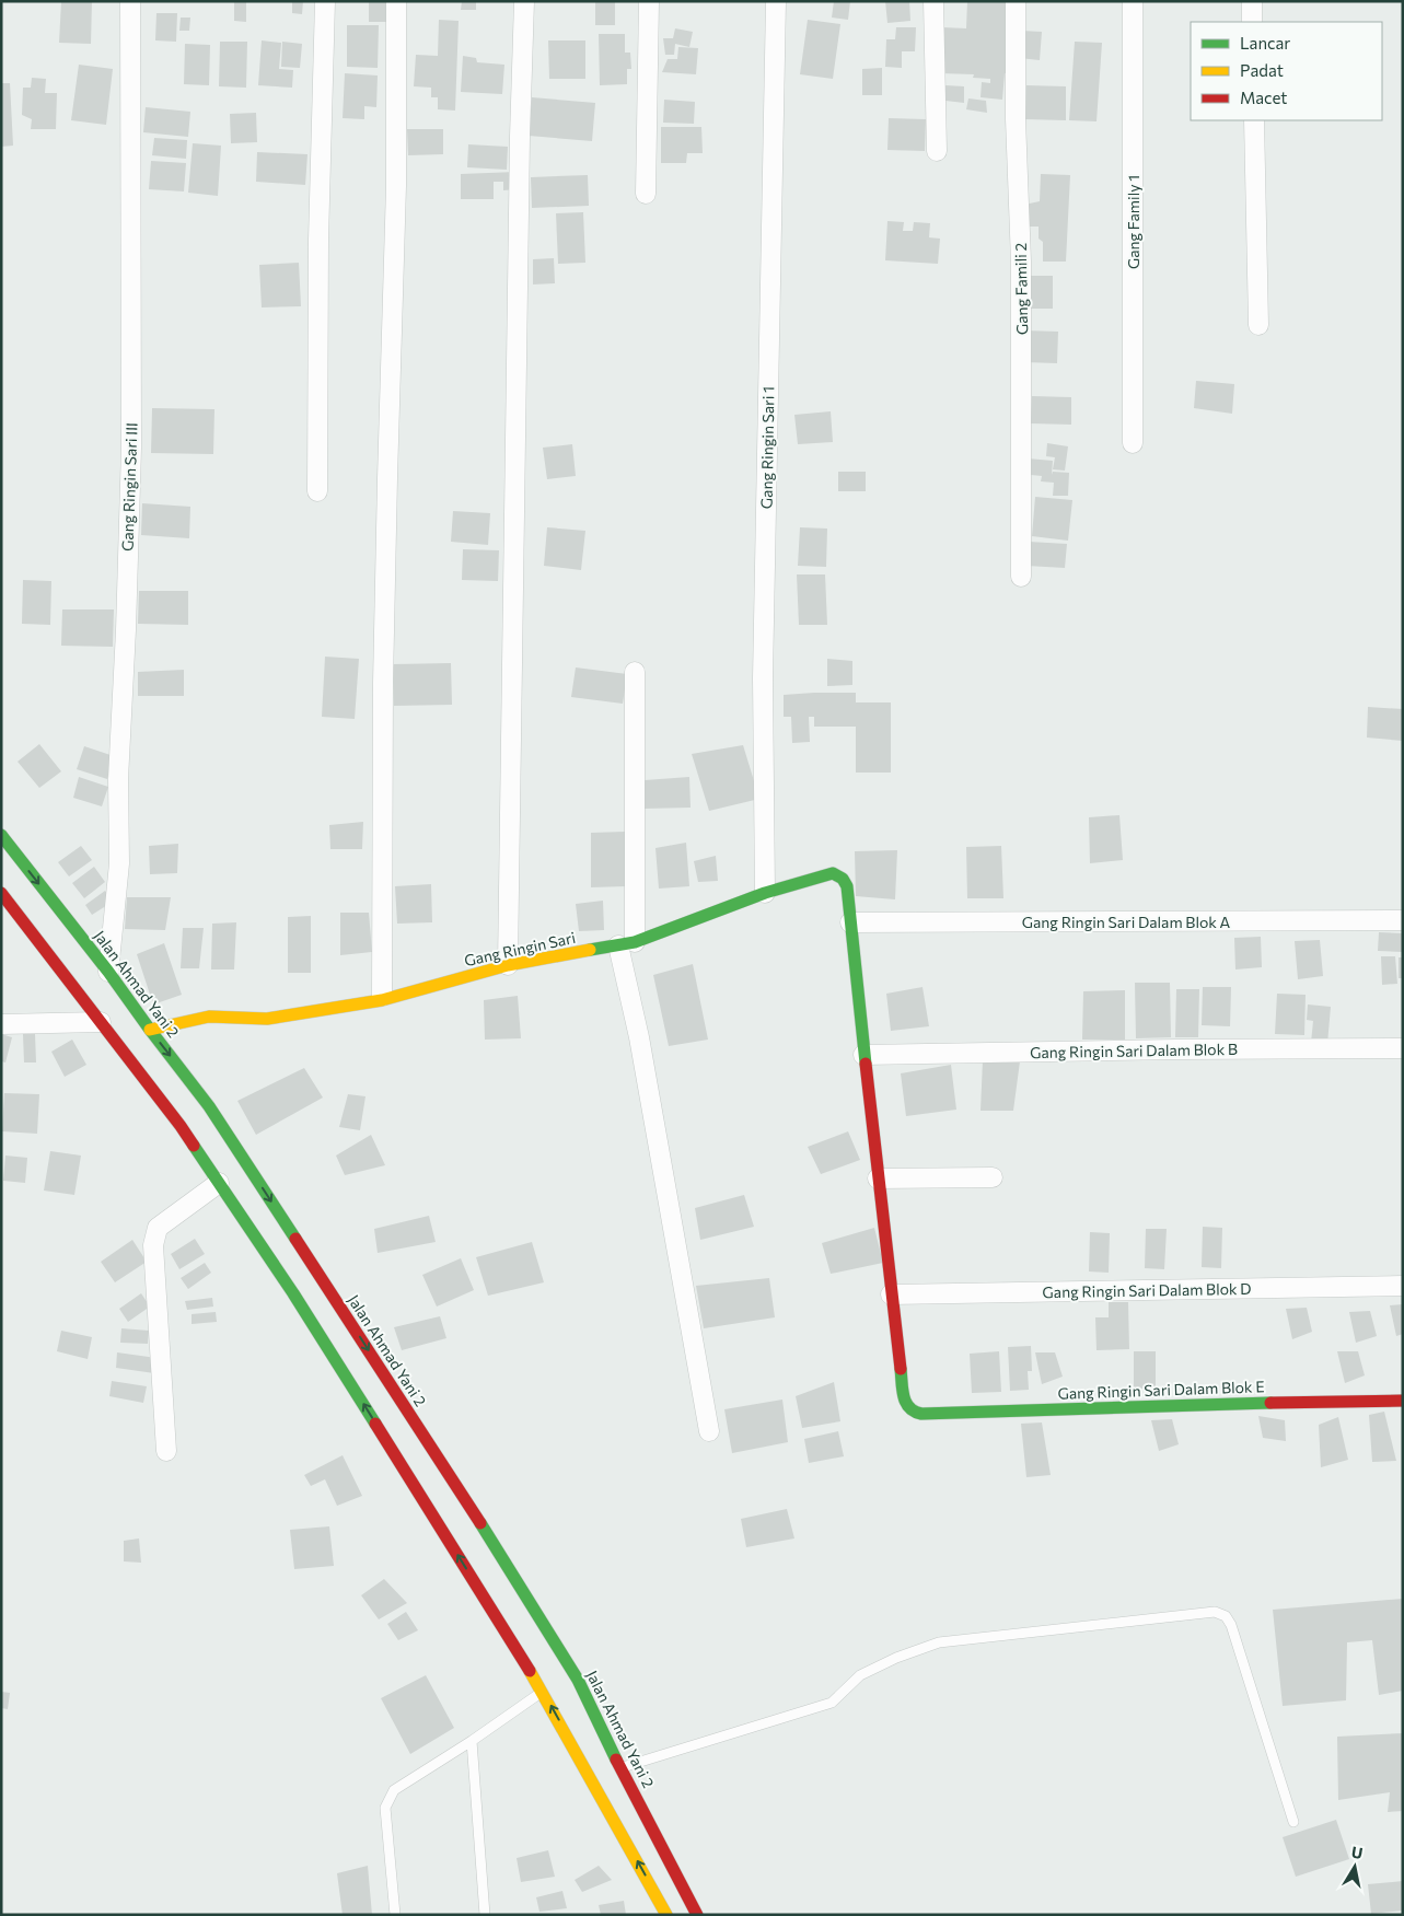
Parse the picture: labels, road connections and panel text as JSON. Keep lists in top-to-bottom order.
{
  "streets": {
    "main road": ["Gang Ringin Sari", "Jalan Ahmad Yani 2", "Gang Ringin Sari Dalam Blok E"],
    "street": [
      "Gang Family 1",
      "Gang Famili 2",
      "Gang Ringin Sari 1",
      "Gang Ringin Sari III",
      "Gang Ringin Sari Dalam Blok A",
      "Gang Ringin Sari Dalam Blok B",
      "Gang Ringin Sari Dalam Blok D"
    ]
  },
  "crossings": [
    ["Gang Ringin Sari 1", "Gang Ringin Sari"],
    ["Gang Ringin Sari III", "Jalan Ahmad Yani 2"],
    ["Gang Ringin Sari Dalam Blok A", "Gang Ringin Sari"],
    ["Gang Ringin Sari", "Jalan Ahmad Yani 2"],
    ["Gang Ringin Sari Dalam Blok D", "Gang Ringin Sari Dalam Blok E"]
  ],
  "legend": ["Lancar", "Padat", "Macet"],
  "north": "top"
}
